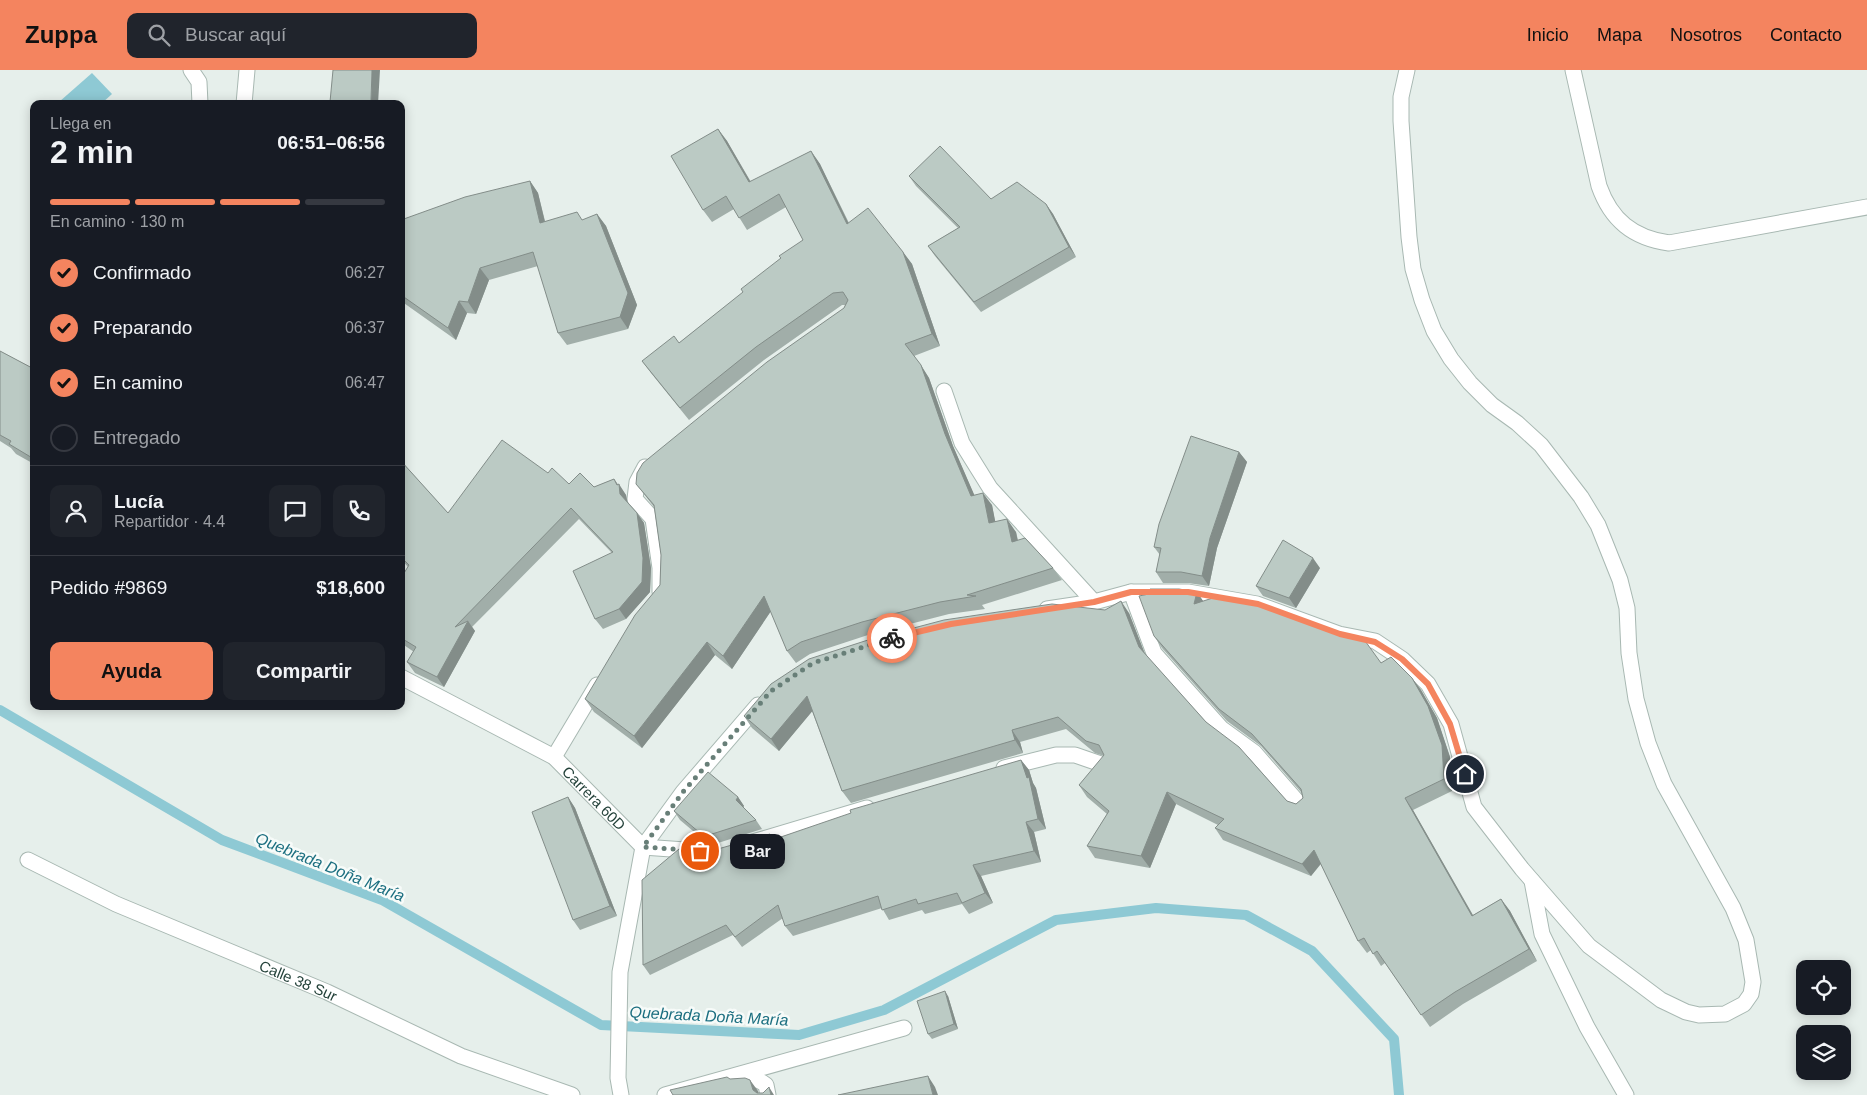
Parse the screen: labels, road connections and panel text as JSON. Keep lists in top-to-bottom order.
{
  "streets": {
    "street": ["Carrera 60D", "Calle 38 Sur"]
  },
  "water": ["Quebrada Doña María"],
  "places": ["Bar"],
  "page": {
    "header": "Zuppa",
    "search": "Buscar aquí",
    "nav": [
      "Inicio",
      "Mapa",
      "Nosotros",
      "Contacto"
    ],
    "heading": ["2 min", "Llega en", "06:51–06:56"],
    "panel": [
      "Lucía",
      "Repartidor · 4.4",
      "Pedido #9869",
      "$18,600"
    ],
    "bar": "En camino · 130 m",
    "list": [
      ["Confirmado", "06:27"],
      ["Preparando", "06:37"],
      ["En camino", "06:47"],
      "Entregado"
    ],
    "buttons": ["Ayuda", "Compartir"],
    "bubble": "Bar"
  }
}
